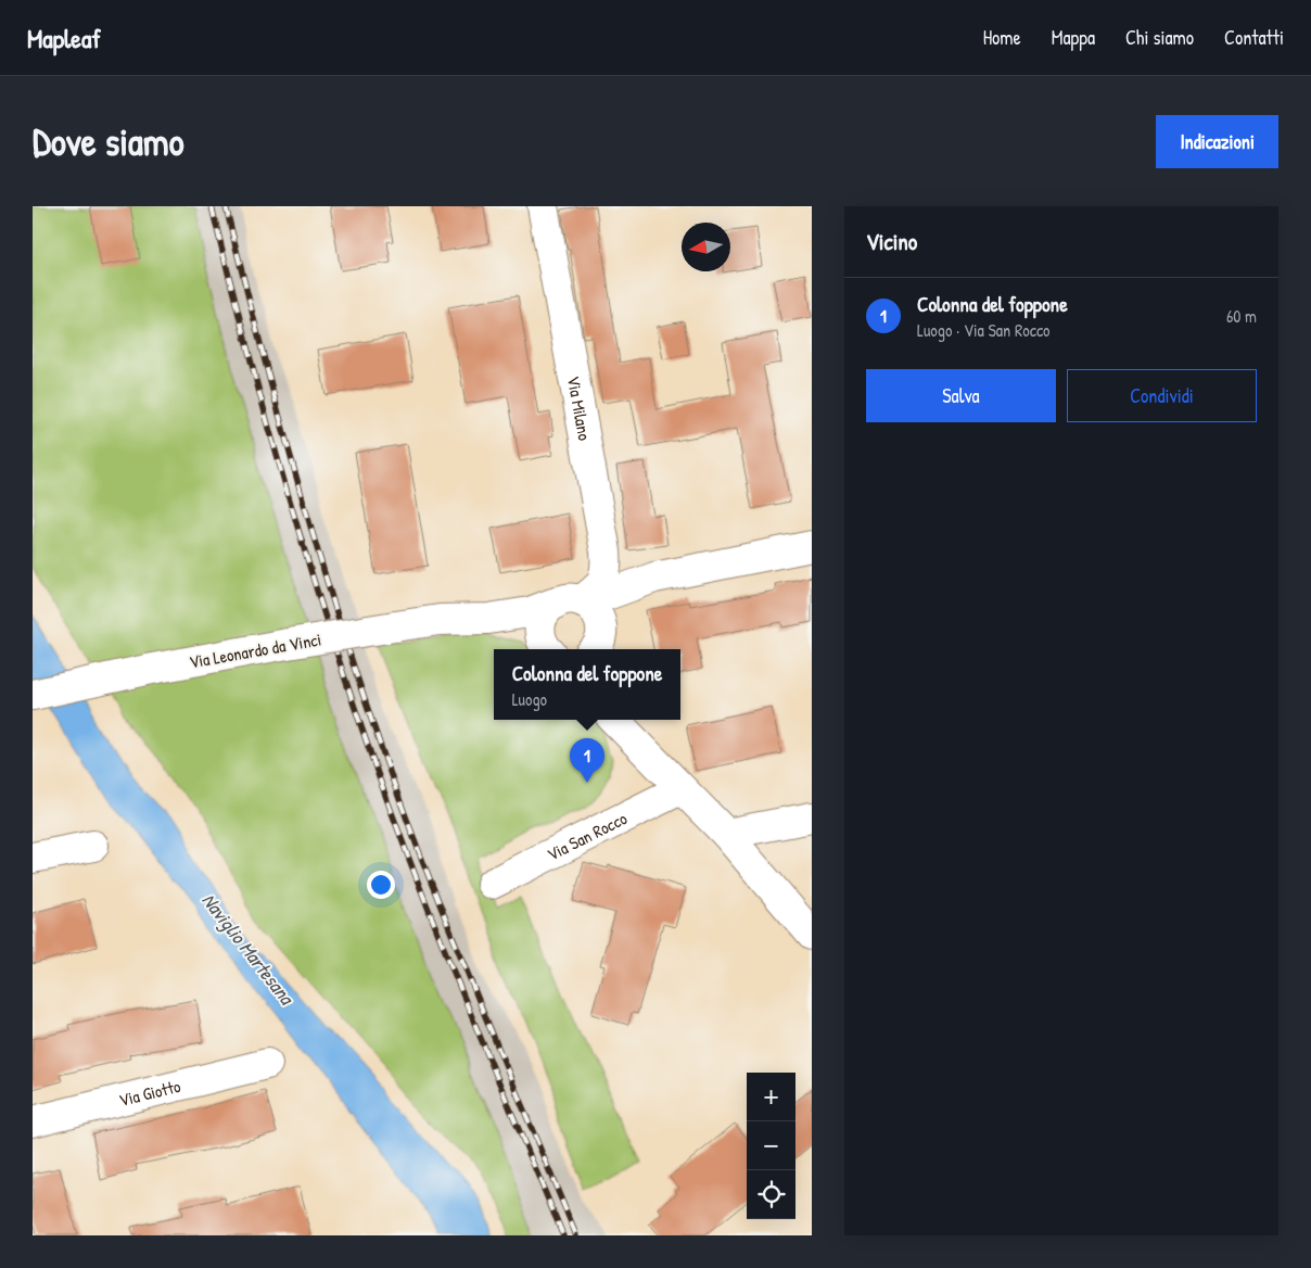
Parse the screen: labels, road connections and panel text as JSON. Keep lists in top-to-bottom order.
{
  "streets": {
    "street": [
      "Via Milano",
      "Via Leonardo da Vinci",
      "Via San Rocco",
      "Via Giotto"
    ]
  },
  "crossings": [
    ["Via Milano", "Via Leonardo da Vinci"]
  ],
  "water": ["Naviglio Martesana"],
  "north": "left",
  "page": {
    "header": "Mapleaf",
    "nav": [
      "Home",
      "Mappa",
      "Chi siamo",
      "Contatti"
    ],
    "buttons": [
      "Indicazioni",
      ["Salva", "Condividi"]
    ],
    "title": "Dove siamo",
    "heading": "Vicino",
    "list": [
      {
        "mark": "1",
        "name": "Colonna del foppone",
        "note": "Luogo · Via San Rocco",
        "value": "60 m"
      }
    ],
    "popup": ["Colonna del foppone", "Luogo"],
    "pins": "1",
    "map_buttons": ["+", "−"]
  }
}
